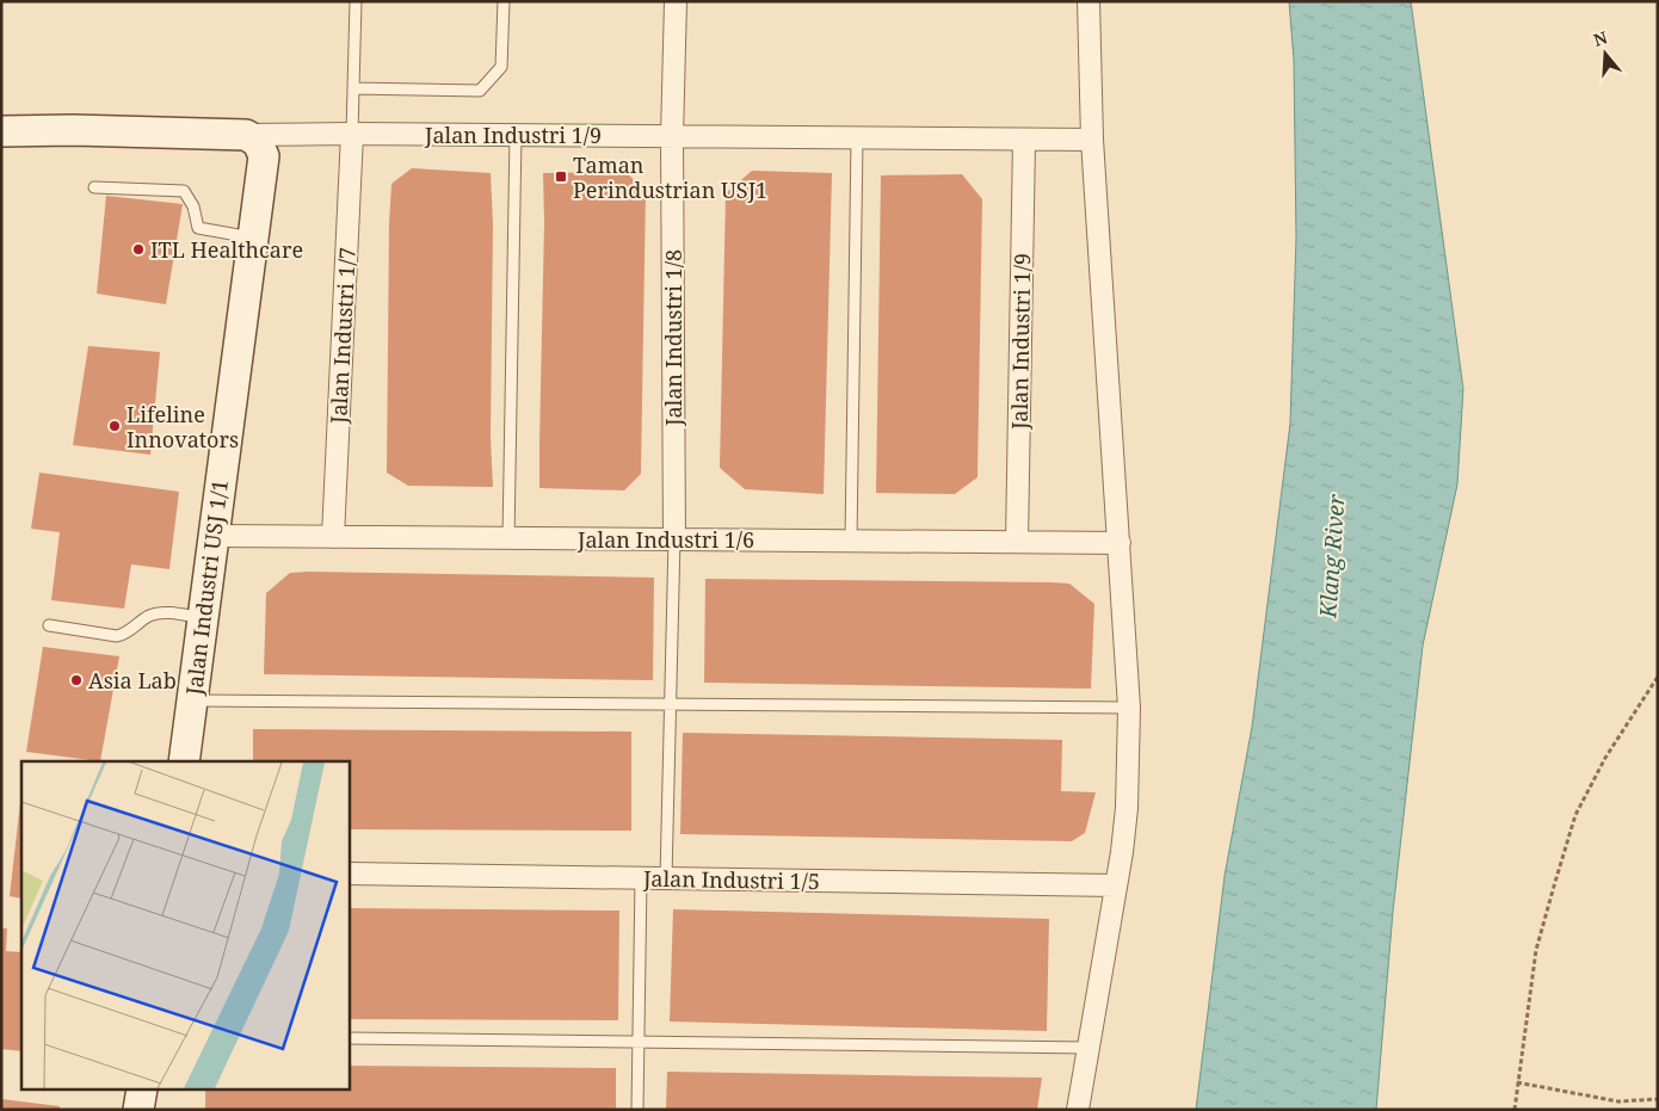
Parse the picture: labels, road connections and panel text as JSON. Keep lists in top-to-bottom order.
{
  "streets": {
    "street": [
      "Jalan Industri 1/9",
      "Jalan Industri 1/7",
      "Jalan Industri 1/8",
      "Jalan Industri 1/6",
      "Jalan Industri USJ 1/1",
      "Jalan Industri 1/5"
    ]
  },
  "crossings": [
    ["Jalan Industri 1/9", "Jalan Industri 1/7"],
    ["Jalan Industri 1/9", "Jalan Industri 1/8"],
    ["Jalan Industri 1/9", "Jalan Industri 1/6"],
    ["Jalan Industri 1/9", "Jalan Industri USJ 1/1"],
    ["Jalan Industri 1/7", "Jalan Industri 1/6"],
    ["Jalan Industri 1/8", "Jalan Industri 1/6"],
    ["Jalan Industri 1/6", "Jalan Industri USJ 1/1"]
  ],
  "water": ["Klang River"],
  "places": {
    "transit": ["Taman Perindustrian USJ1"],
    "other": ["ITL Healthcare", "Lifeline Innovators", "Asia Lab"]
  },
  "north": "top"
}
